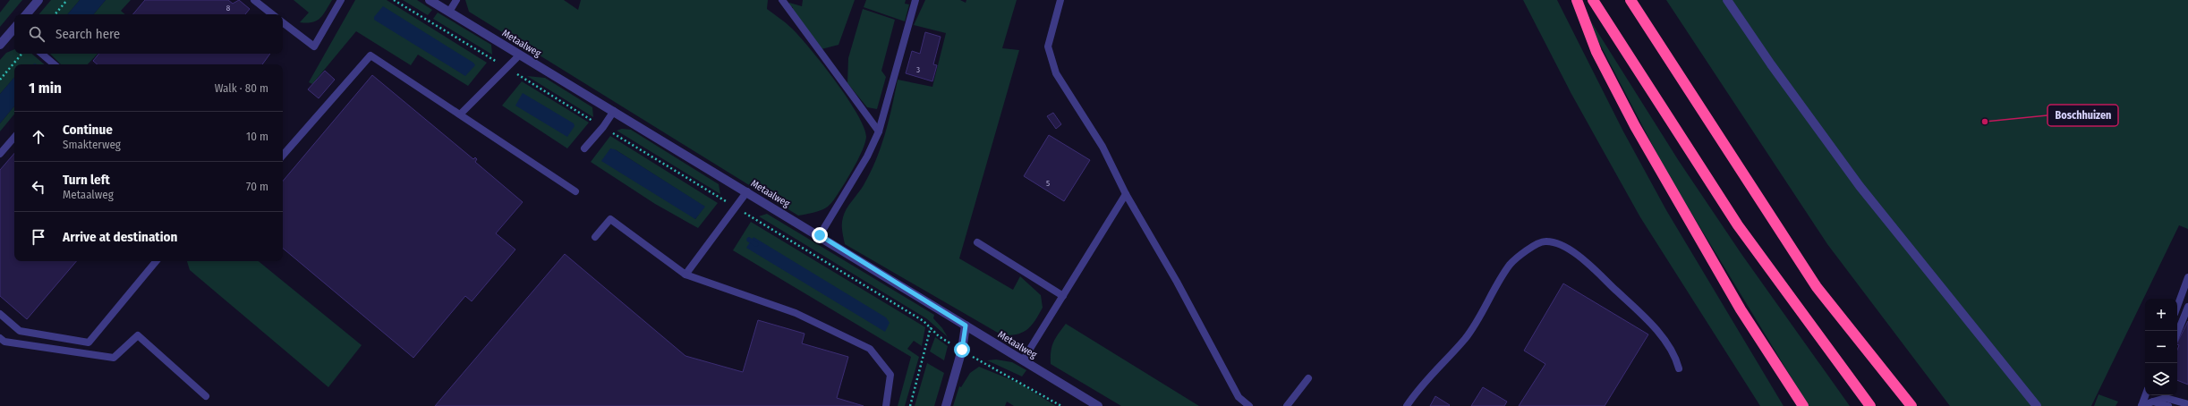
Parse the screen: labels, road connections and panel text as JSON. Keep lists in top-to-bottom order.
{
  "streets": {
    "street": ["Metaalweg"]
  },
  "places": ["Boschhuizen"],
  "house_numbers": ["8", "3", "5"],
  "page": {
    "search": "Search here",
    "heading": ["1 min", "Walk · 80 m"],
    "list": [
      ["Continue", "Smakterweg", "10 m"],
      ["Turn left", "Metaalweg", "70 m"],
      "Arrive at destination"
    ],
    "map_buttons": ["+", "−"]
  }
}
